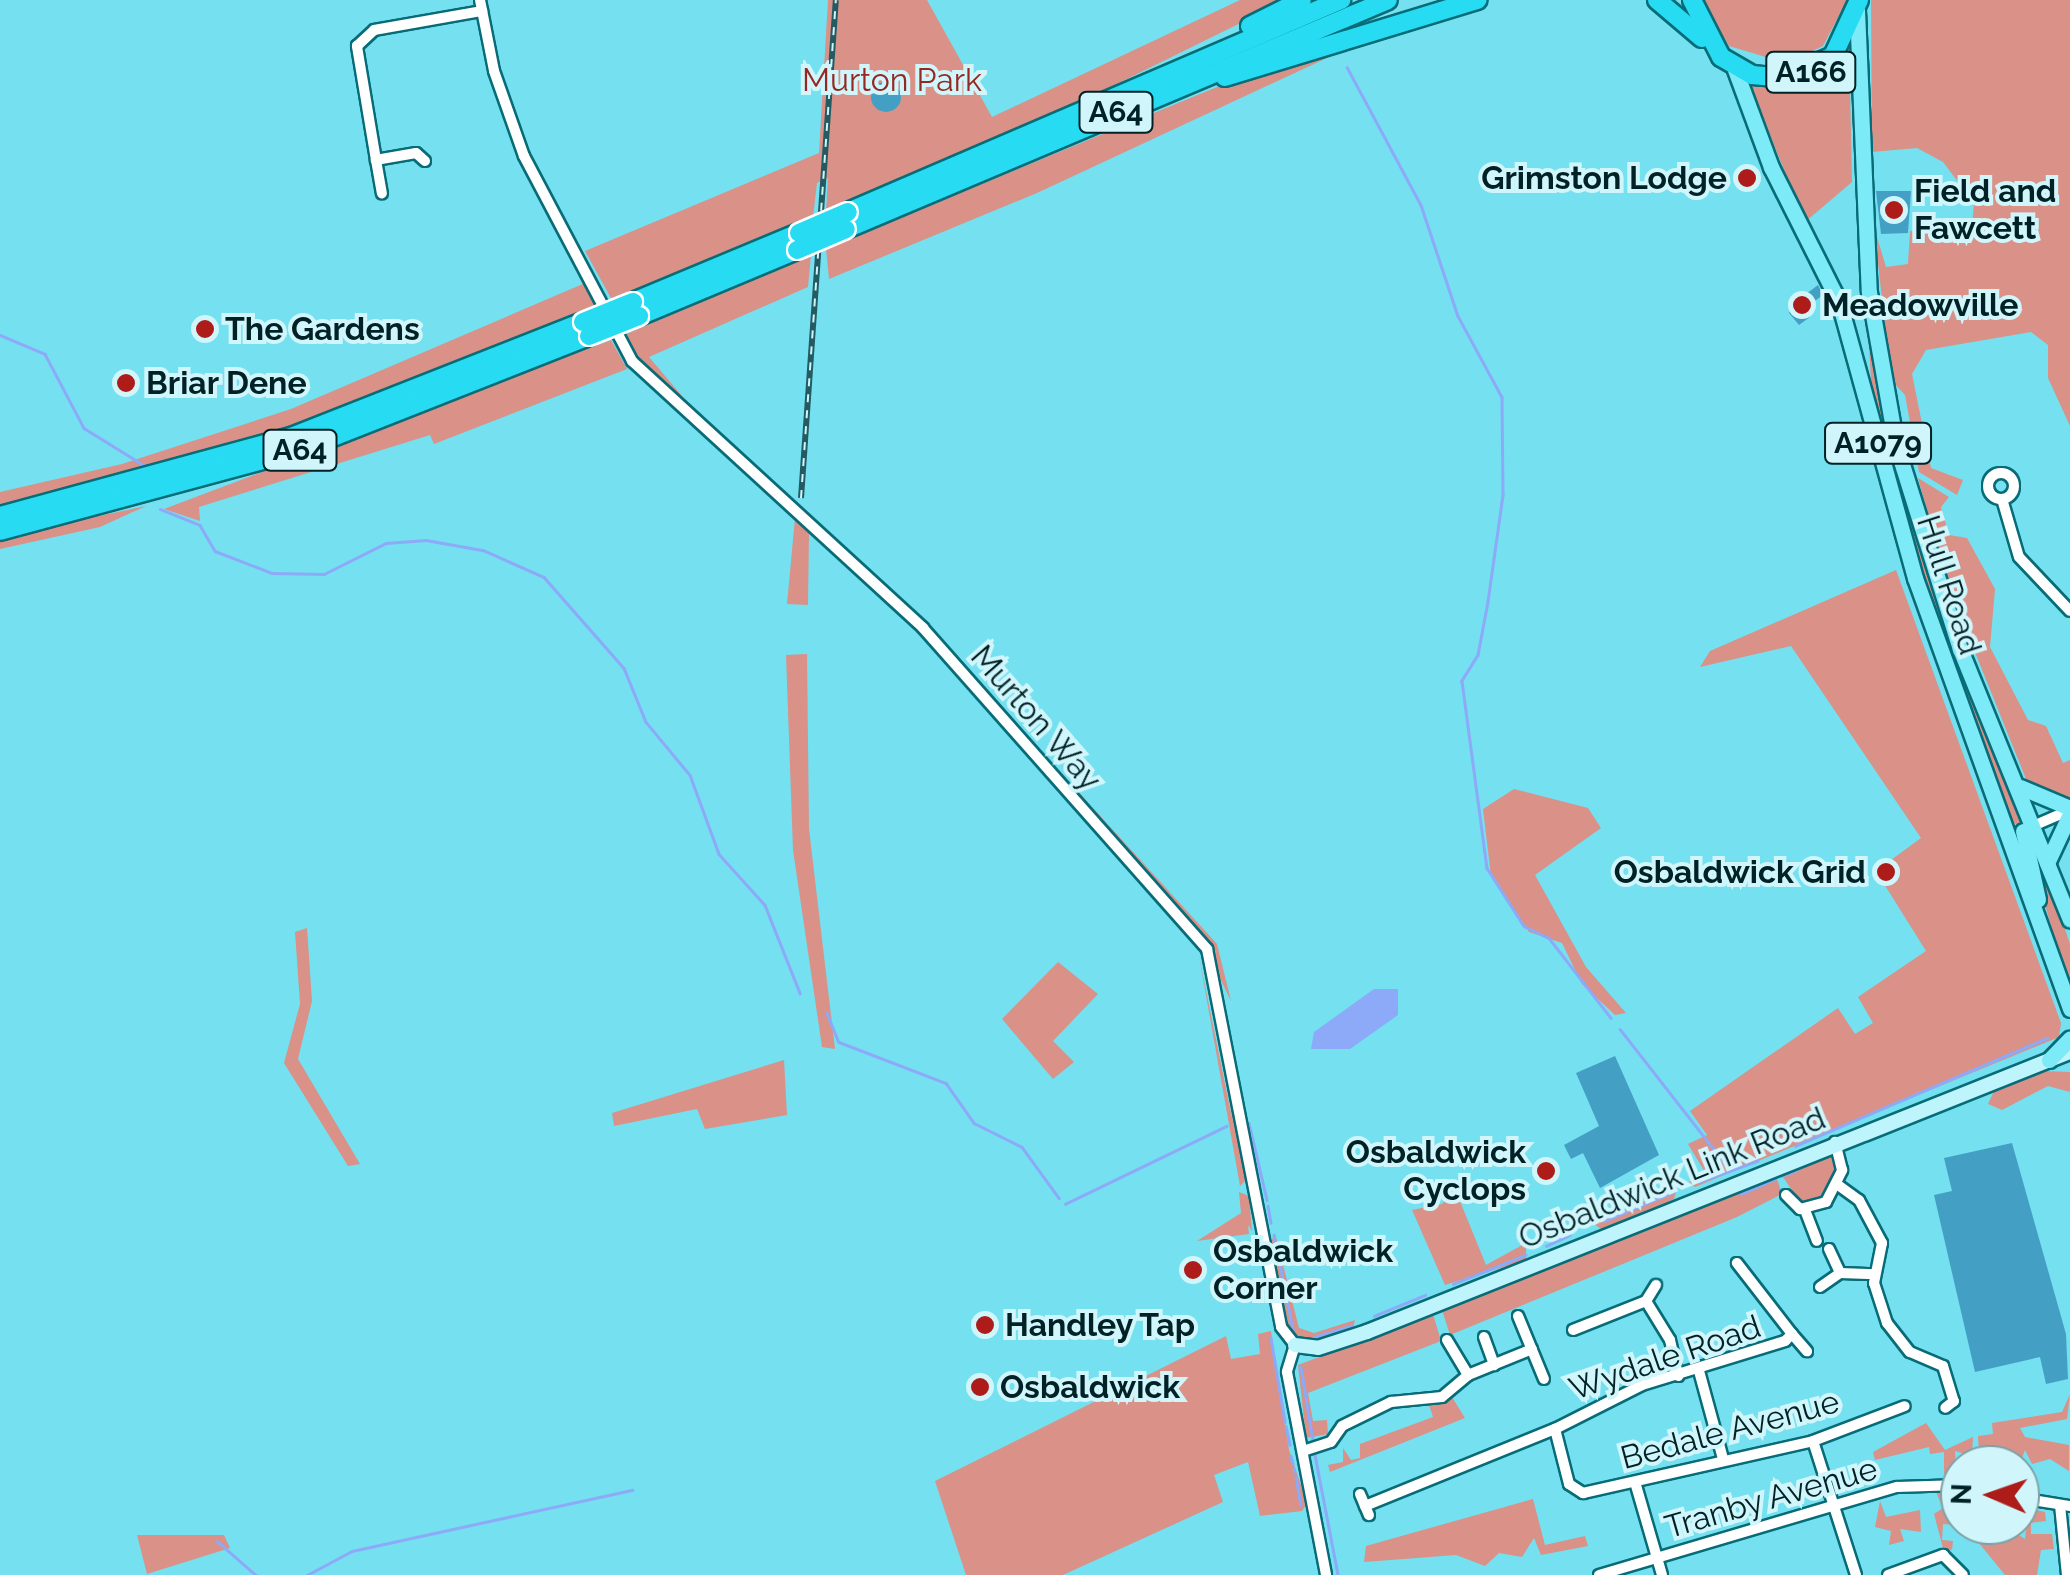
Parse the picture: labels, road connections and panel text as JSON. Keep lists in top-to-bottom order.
{
  "streets": {
    "highway": ["A166", "A64"],
    "main road": ["A1079", "Hull Road"],
    "street": [
      "Murton Way",
      "Osbaldwick Link Road",
      "Wydale Road",
      "Bedale Avenue",
      "Tranby Avenue"
    ]
  },
  "crossings": [
    ["A166", "Hull Road"],
    ["Murton Way", "Osbaldwick Link Road"],
    ["Wydale Road", "Bedale Avenue"]
  ],
  "parks": ["Murton Park"],
  "places": [
    "Grimston Lodge",
    "Field and Fawcett",
    "Meadowville",
    "The Gardens",
    "Briar Dene",
    "Osbaldwick Grid",
    "Osbaldwick Cyclops",
    "Osbaldwick Corner",
    "Handley Tap",
    "Osbaldwick"
  ],
  "north": "left"
}
